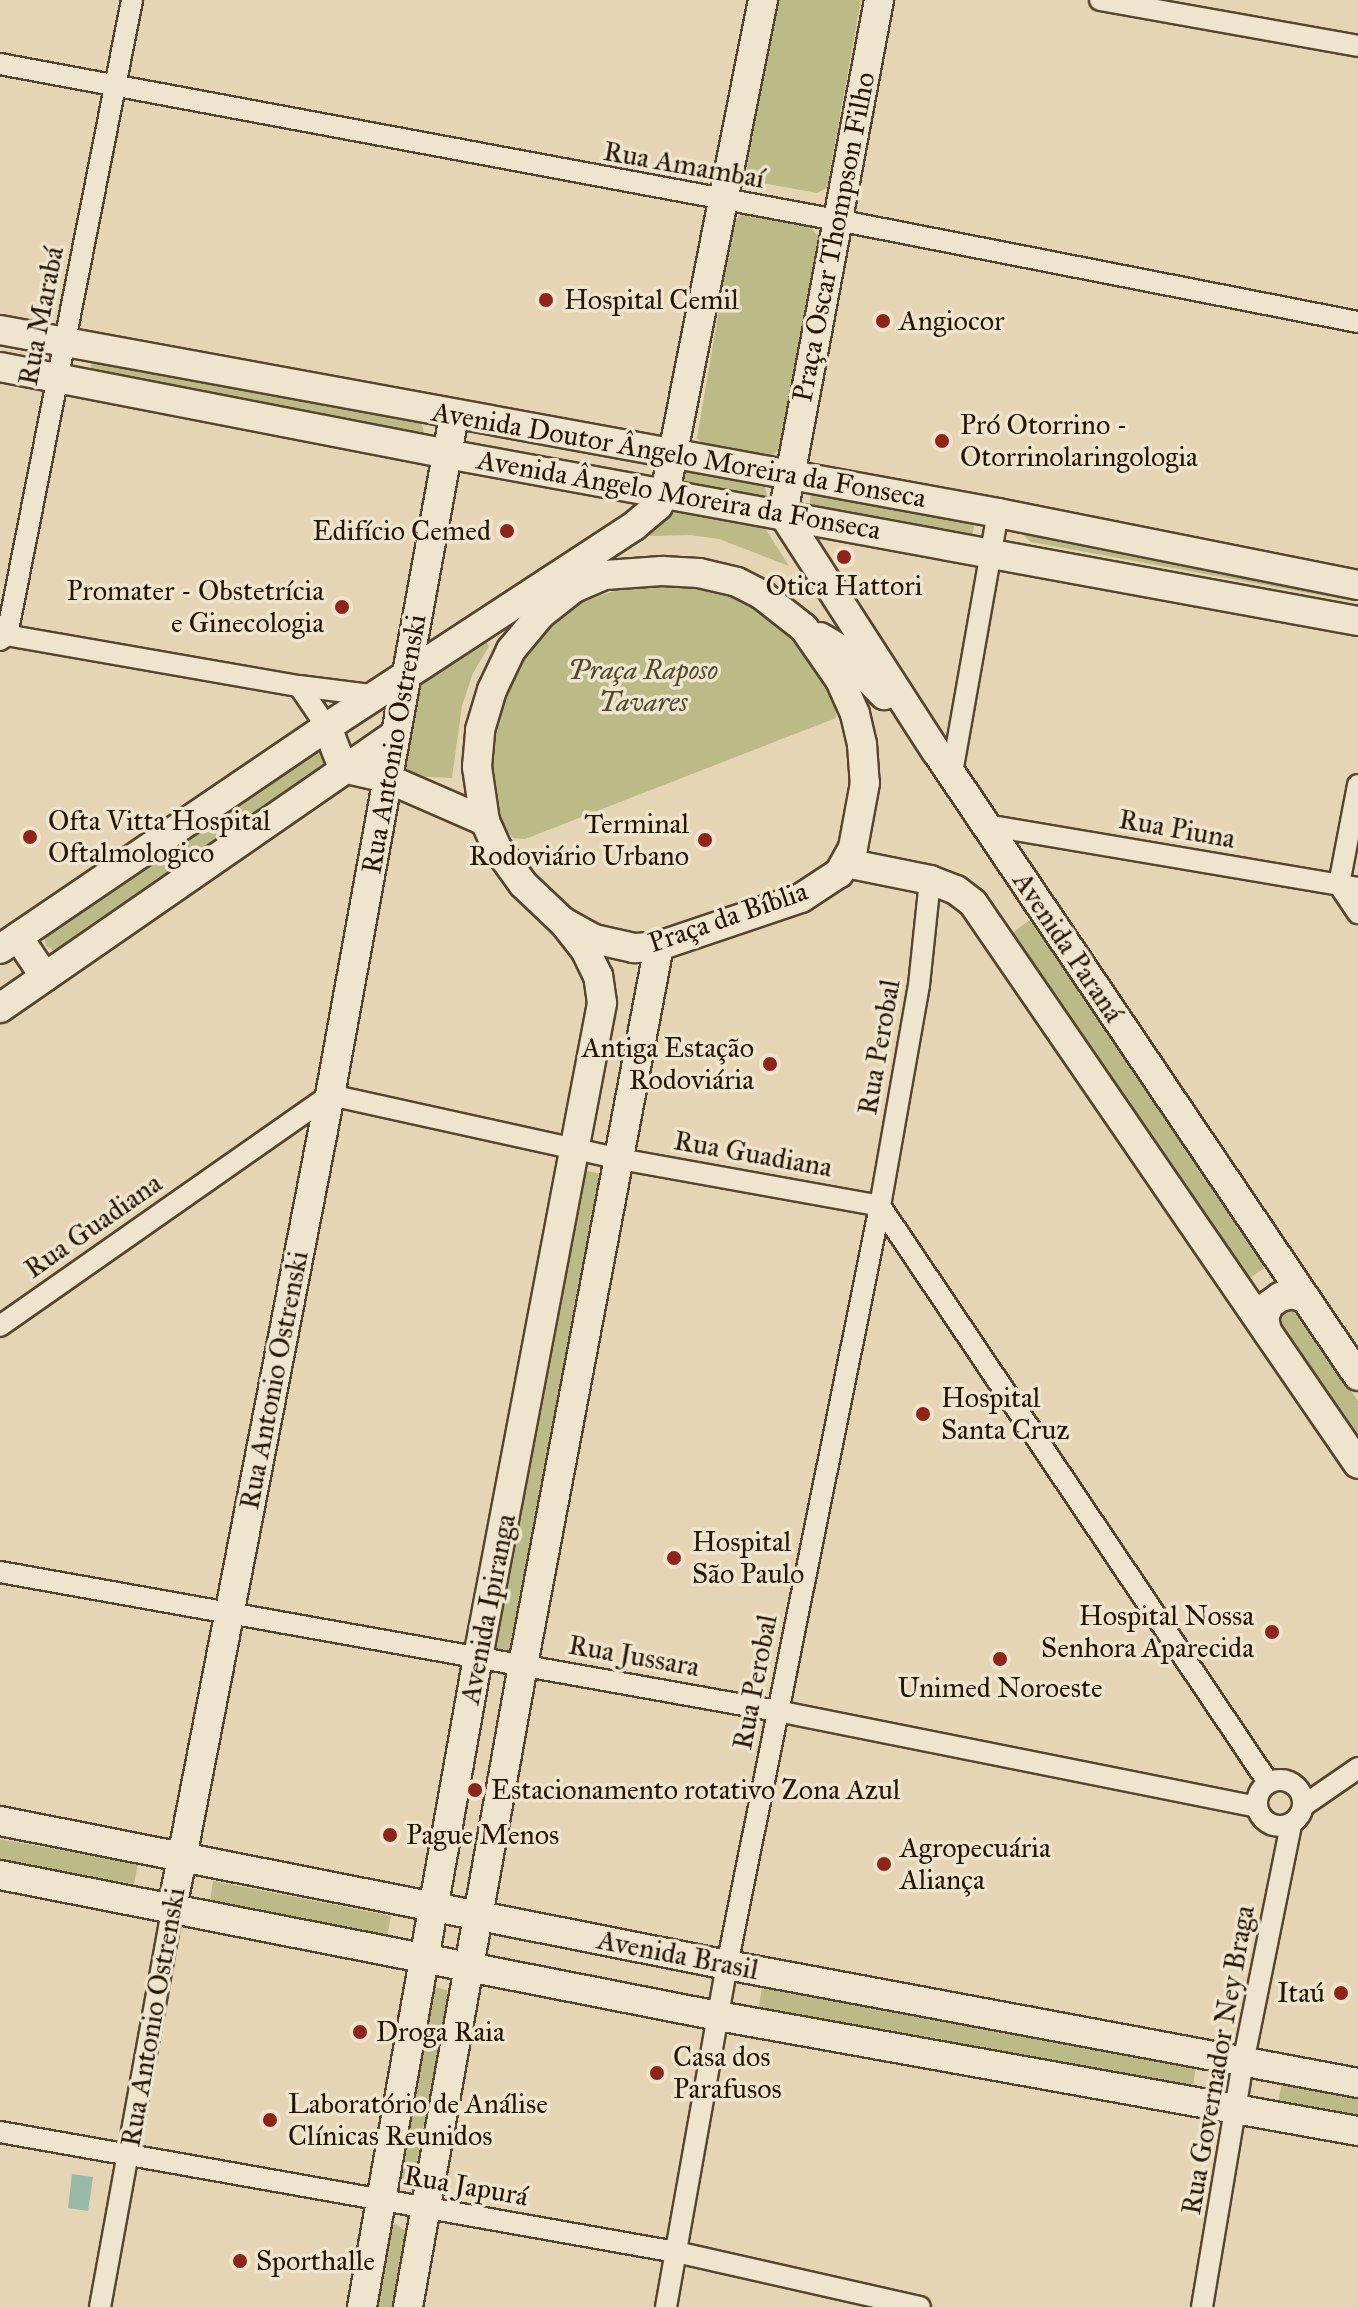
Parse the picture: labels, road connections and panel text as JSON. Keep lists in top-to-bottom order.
{
  "streets": {
    "street": [
      "Rua Amambaí",
      "Praça Oscar Thompson Filho",
      "Rua Marabá",
      "Avenida Doutor Ângelo Moreira da Fonseca",
      "Avenida Ângelo Moreira da Fonseca",
      "Rua Antonio Ostrenski",
      "Rua Piuna",
      "Praça da Bíblia",
      "Avenida Paraná",
      "Rua Perobal",
      "Rua Guadiana",
      "Avenida Ipiranga",
      "Rua Jussara",
      "Avenida Brasil",
      "Rua Governador Ney Braga",
      "Rua Japurá"
    ]
  },
  "crossings": [
    ["Rua Amambaí", "Praça Oscar Thompson Filho"],
    ["Rua Amambaí", "Rua Marabá"],
    ["Praça Oscar Thompson Filho", "Avenida Doutor Ângelo Moreira da Fonseca"],
    ["Praça Oscar Thompson Filho", "Avenida Ângelo Moreira da Fonseca"],
    ["Praça Oscar Thompson Filho", "Avenida Paraná"],
    ["Rua Marabá", "Avenida Doutor Ângelo Moreira da Fonseca"],
    ["Rua Marabá", "Avenida Ângelo Moreira da Fonseca"],
    ["Avenida Doutor Ângelo Moreira da Fonseca", "Rua Antonio Ostrenski"],
    ["Avenida Ângelo Moreira da Fonseca", "Rua Antonio Ostrenski"],
    ["Avenida Ângelo Moreira da Fonseca", "Avenida Paraná"],
    ["Rua Antonio Ostrenski", "Rua Guadiana"],
    ["Rua Antonio Ostrenski", "Rua Jussara"],
    ["Rua Antonio Ostrenski", "Avenida Brasil"],
    ["Rua Antonio Ostrenski", "Rua Japurá"],
    ["Rua Piuna", "Avenida Paraná"],
    ["Praça da Bíblia", "Avenida Paraná"],
    ["Praça da Bíblia", "Avenida Ipiranga"],
    ["Avenida Paraná", "Rua Perobal"],
    ["Rua Perobal", "Rua Guadiana"],
    ["Rua Perobal", "Rua Jussara"],
    ["Rua Perobal", "Avenida Brasil"],
    ["Rua Perobal", "Rua Japurá"],
    ["Rua Guadiana", "Avenida Ipiranga"],
    ["Avenida Ipiranga", "Rua Jussara"],
    ["Avenida Ipiranga", "Avenida Brasil"],
    ["Avenida Ipiranga", "Rua Japurá"],
    ["Rua Jussara", "Rua Governador Ney Braga"],
    ["Avenida Brasil", "Rua Governador Ney Braga"]
  ],
  "parks": ["Praça Raposo Tavares"],
  "places": [
    "Hospital Cemil",
    "Angiocor",
    "Pró Otorrino - Otorrinolaringologia",
    "Edifício Cemed",
    "Otica Hattori",
    "Promater - Obstetrícia e Ginecologia",
    "Ofta Vitta Hospital Oftalmologico",
    "Terminal Rodoviário Urbano",
    "Antiga Estação Rodoviária",
    "Hospital Santa Cruz",
    "Hospital São Paulo",
    "Hospital Nossa Senhora Aparecida",
    "Unimed Noroeste",
    "Estacionamento rotativo Zona Azul",
    "Pague Menos",
    "Agropecuária Aliança",
    "Itaú",
    "Droga Raia",
    "Casa dos Parafusos",
    "Laboratório de Análise Clínicas Reunidos",
    "Sporthalle"
  ]
}
